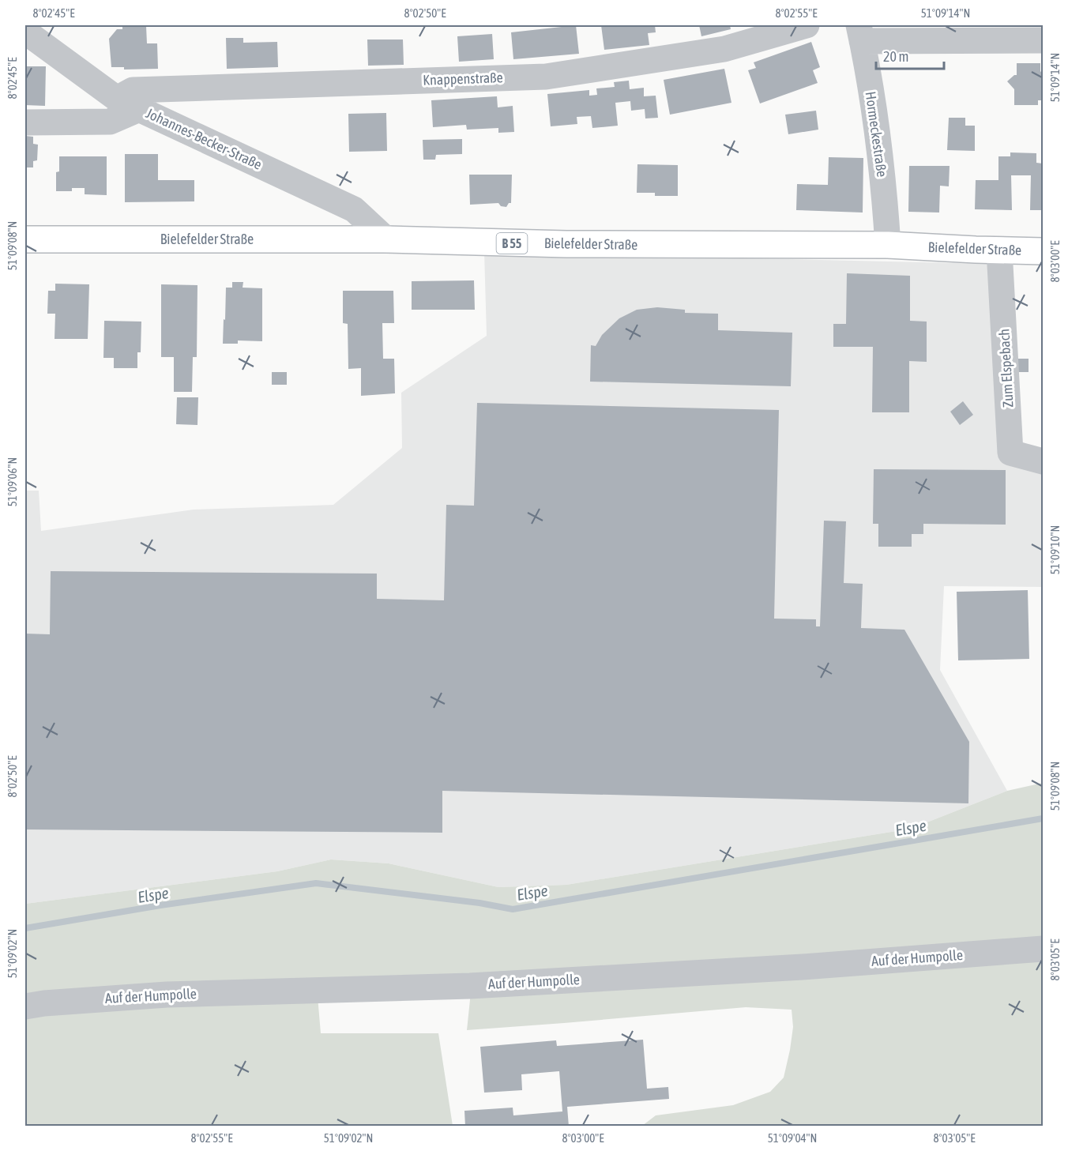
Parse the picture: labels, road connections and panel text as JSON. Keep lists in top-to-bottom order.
{
  "streets": {
    "main road": ["Bielefelder Straße", "B 55"],
    "street": [
      "Knappenstraße",
      "Hormeckestraße",
      "Johannes-Becker-Straße",
      "Zum Elspebach",
      "Auf der Humpolle"
    ]
  },
  "crossings": [
    ["Knappenstraße", "Johannes-Becker-Straße"],
    ["Hormeckestraße", "Bielefelder Straße"],
    ["Johannes-Becker-Straße", "Bielefelder Straße"],
    ["Bielefelder Straße", "Zum Elspebach"]
  ],
  "water": ["Elspe"],
  "scale_bar": "20 m",
  "coordinates": [
    "8°02'45\"E",
    "8°02'50\"E",
    "8°02'55\"E",
    "51°09'14\"N",
    "51°09'08\"N",
    "8°03'00\"E",
    "51°09'06\"N",
    "51°09'10\"N",
    "51°09'02\"N",
    "8°03'05\"E",
    "51°09'04\"N"
  ]
}
